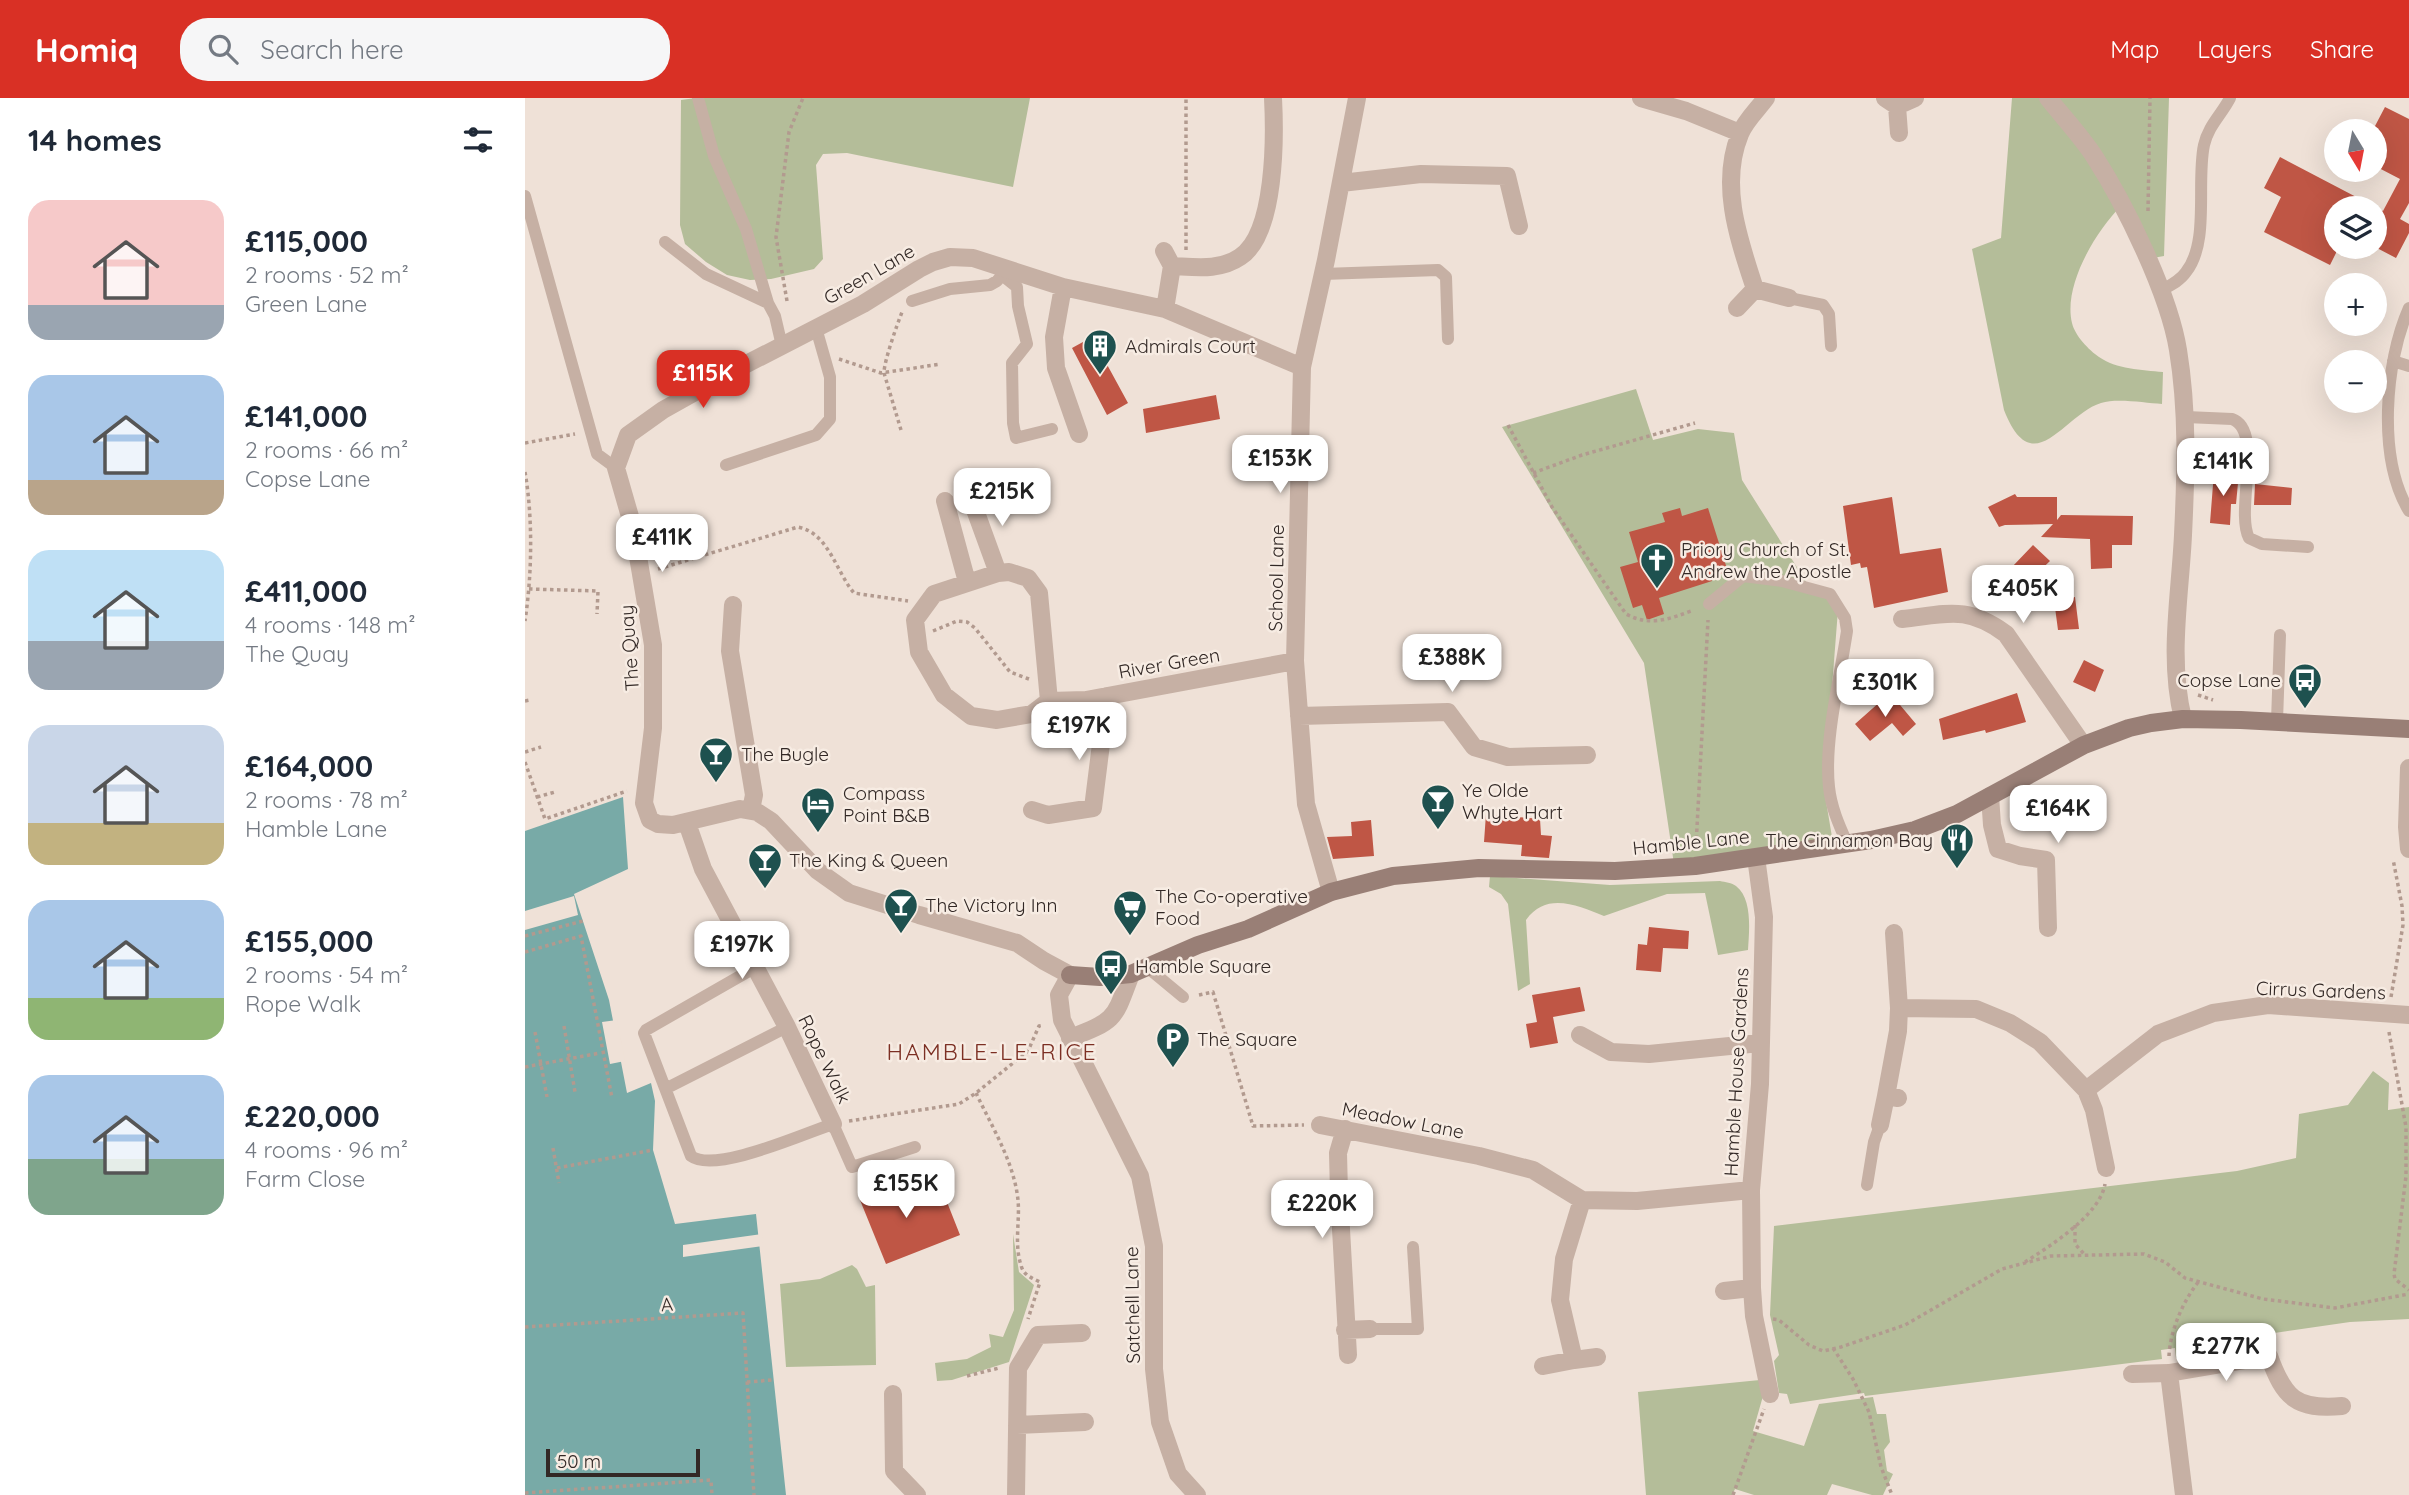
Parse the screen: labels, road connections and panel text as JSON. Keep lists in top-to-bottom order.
{
  "streets": {
    "main road": ["Hamble Lane"],
    "street": [
      "Green Lane",
      "School Lane",
      "The Quay",
      "River Green",
      "Cirrus Gardens",
      "Rope Walk",
      "Hamble House Gardens",
      "Meadow Lane",
      "Satchell Lane"
    ],
    "path": ["A"]
  },
  "crossings": [
    ["Green Lane", "School Lane"],
    ["Green Lane", "The Quay"],
    ["School Lane", "River Green"],
    ["School Lane", "Hamble Lane"],
    ["The Quay", "Rope Walk"],
    ["Hamble Lane", "Hamble House Gardens"]
  ],
  "districts": ["HAMBLE-LE-RICE"],
  "places": {
    "building": ["Admirals Court"],
    "church": ["Priory Church of St. Andrew the Apostle"],
    "bus stop": ["Copse Lane", "Hamble Square"],
    "bar": [
      "The Bugle",
      "Ye Olde Whyte Hart",
      "The King & Queen",
      "The Victory Inn"
    ],
    "hotel": ["Compass Point B&B"],
    "restaurant": ["The Cinnamon Bay"],
    "supermarket": ["The Co-operative Food"],
    "parking": ["The Square"]
  },
  "scale_bar": "50 m",
  "north": "bottom",
  "page": {
    "header": "Homiq",
    "search": "Search here",
    "nav": ["Map", "Layers", "Share"],
    "heading": "14 homes",
    "map_buttons": ["+", "−"],
    "list": [
      {
        "name": "£115,000",
        "note": "2 rooms · 52 m² · Green Lane"
      },
      {
        "name": "£141,000",
        "note": "2 rooms · 66 m² · Copse Lane"
      },
      {
        "name": "£411,000",
        "note": "4 rooms · 148 m² · The Quay"
      },
      {
        "name": "£164,000",
        "note": "2 rooms · 78 m² · Hamble Lane"
      },
      {
        "name": "£155,000",
        "note": "2 rooms · 54 m² · Rope Walk"
      },
      {
        "name": "£220,000",
        "note": "4 rooms · 96 m² · Farm Close"
      }
    ],
    "price": [
      "£115K",
      "£153K",
      "£141K",
      "£215K",
      "£411K",
      "£405K",
      "£388K",
      "£301K",
      "£197K",
      "£164K",
      "£197K",
      "£155K",
      "£220K",
      "£277K"
    ],
    "scale": "50 m"
  }
}
